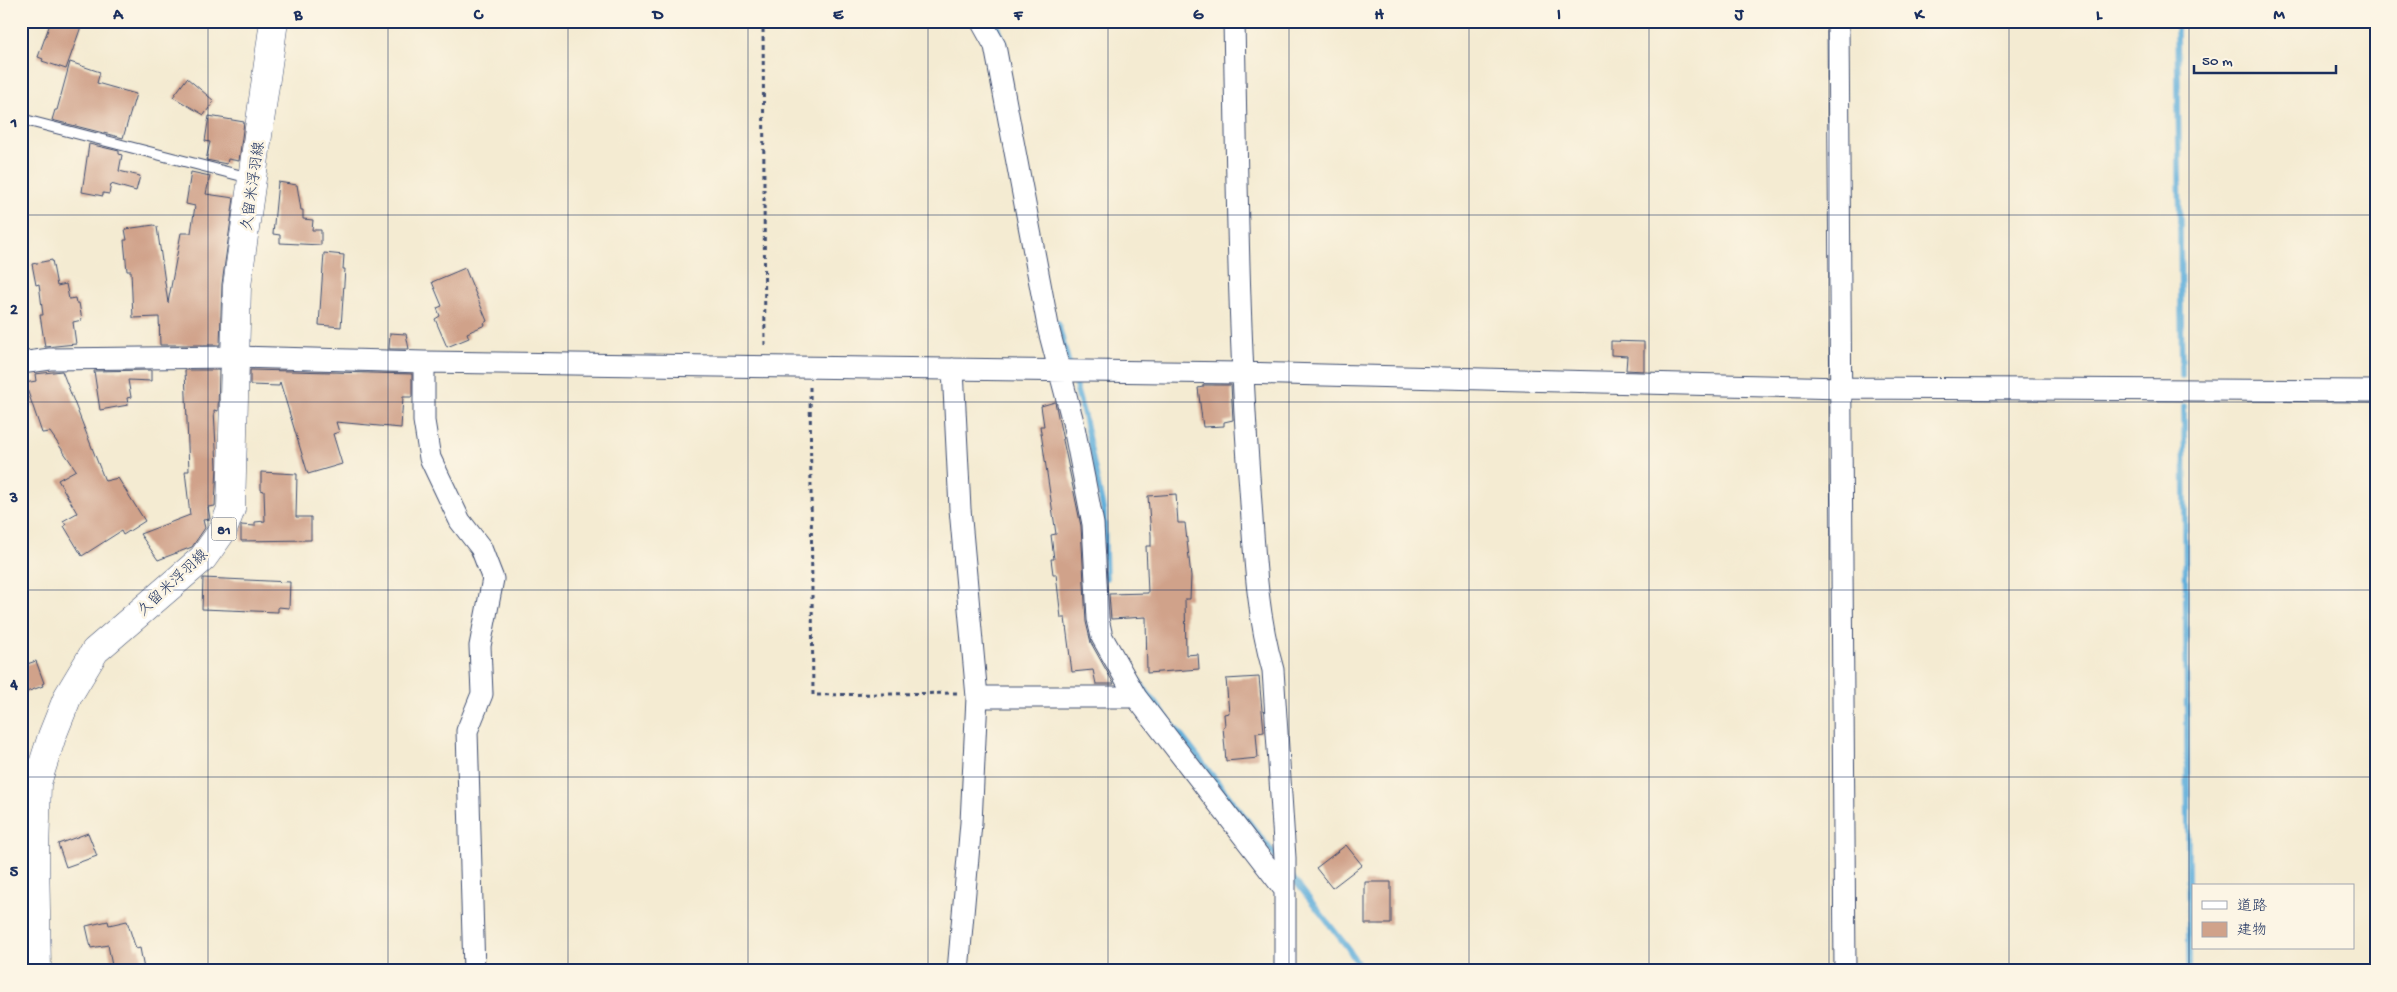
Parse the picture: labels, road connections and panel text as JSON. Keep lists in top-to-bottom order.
{
  "streets": {
    "main road": ["久留米浮羽線", "81"]
  },
  "legend": ["道路", "建物"],
  "scale_bar": "50 m",
  "grid": {
    "columns": [
      "A",
      "B",
      "C",
      "D",
      "E",
      "F",
      "G",
      "H",
      "I",
      "J",
      "K",
      "L",
      "M"
    ],
    "rows": [
      "1",
      "2",
      "3",
      "4",
      "5"
    ]
  }
}
